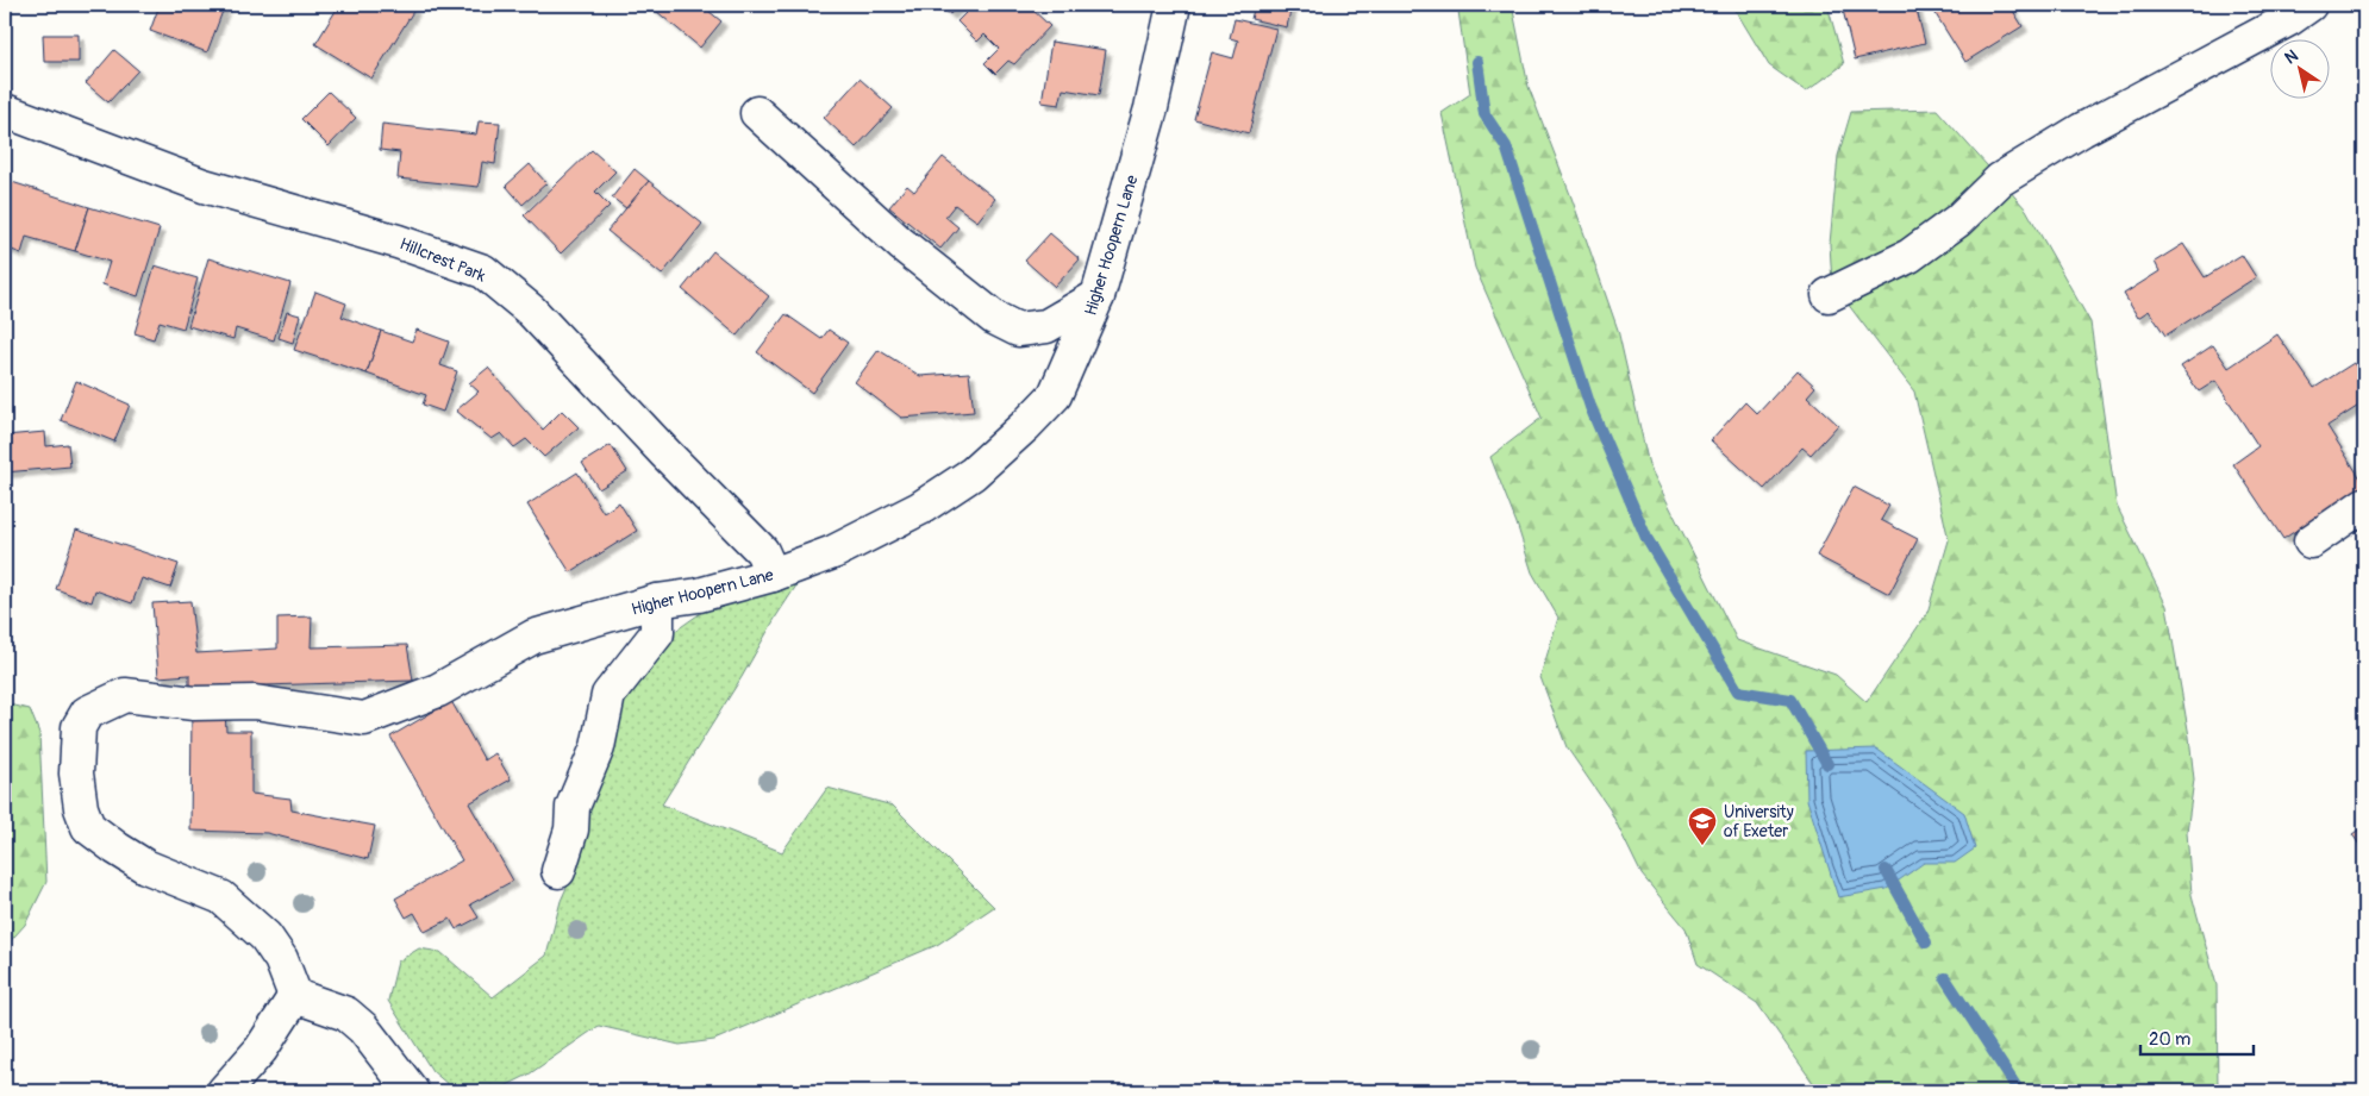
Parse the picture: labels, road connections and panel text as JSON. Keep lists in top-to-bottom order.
{
  "streets": {
    "street": ["Higher Hoopern Lane", "Hillcrest Park"]
  },
  "crossings": [
    ["Higher Hoopern Lane", "Hillcrest Park"]
  ],
  "places": {
    "school or university": ["University of Exeter"]
  },
  "scale_bar": "20 m",
  "north": "top left"
}
